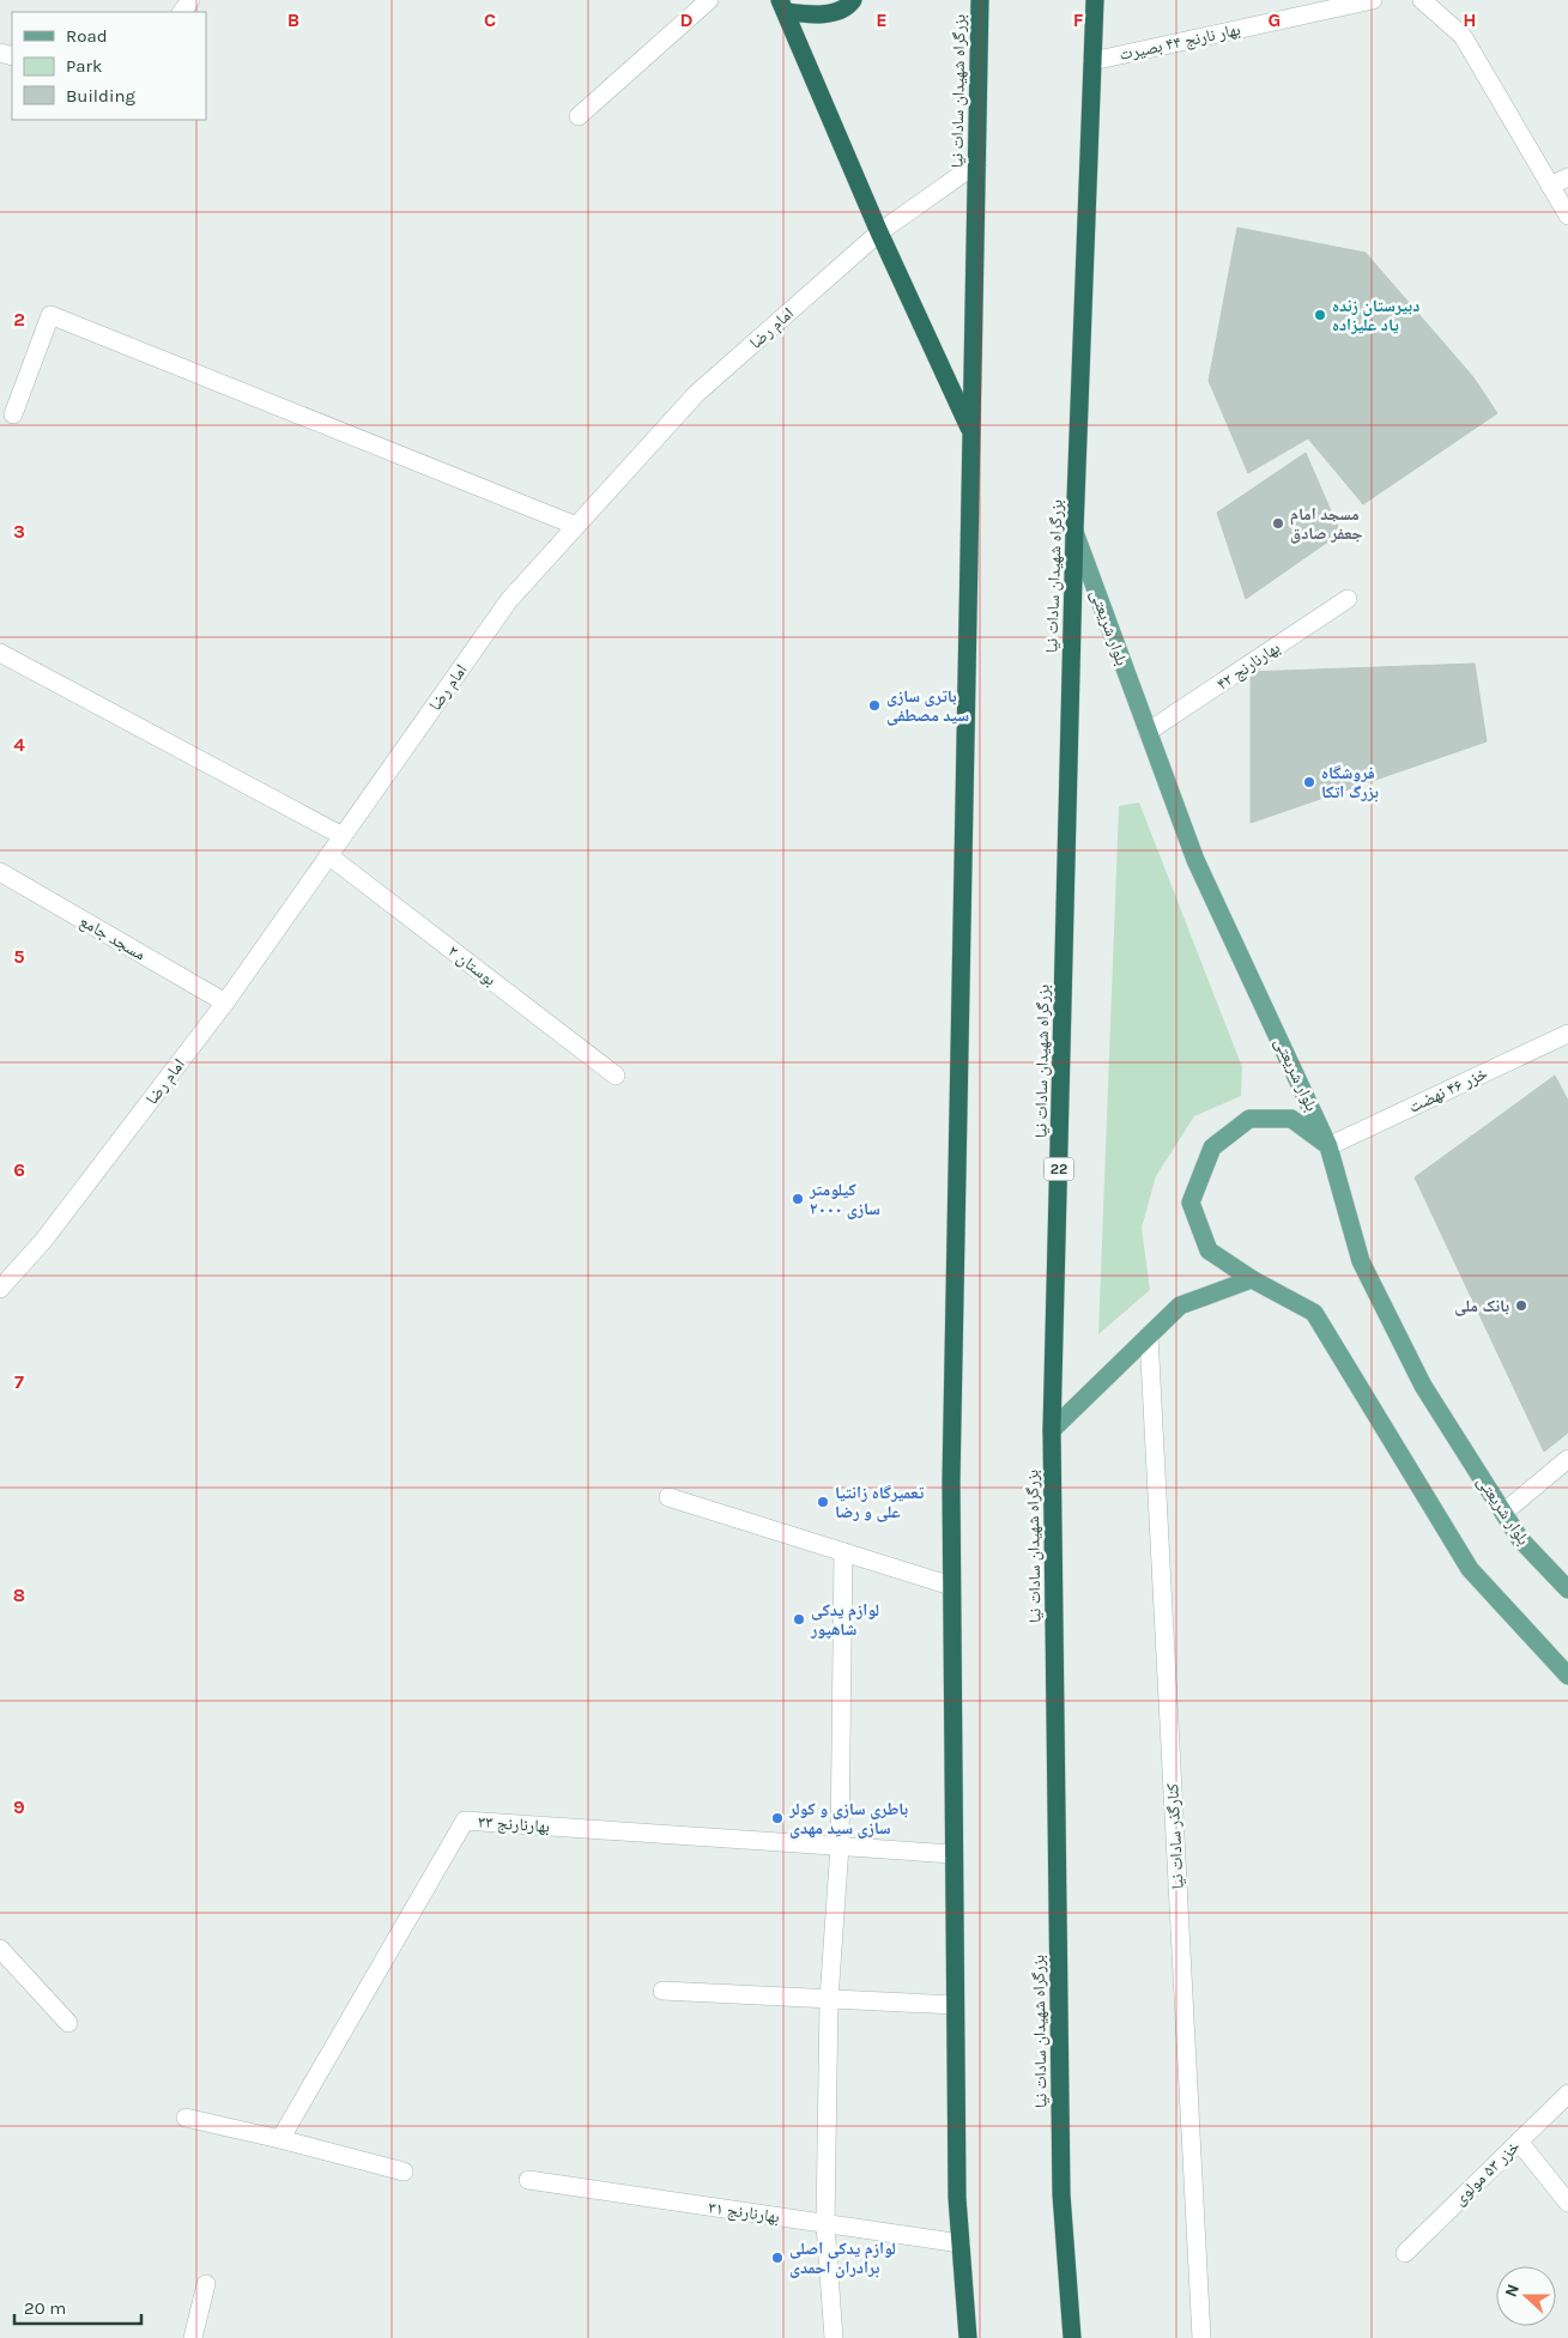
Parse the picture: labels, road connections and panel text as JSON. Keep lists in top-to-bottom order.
{
  "streets": {
    "highway": ["بزرگراه شهیدان سادات نیا", "22"],
    "main road": ["بلوار شریعتی"],
    "street": [
      "بهار نارنج ۴۴ بصیرت",
      "امام رضا",
      "بهارنارنج ۴۲",
      "مسجد جامع",
      "بوستان ۲",
      "خزر ۴۶ نهضت",
      "بهارنارنج ۳۳",
      "کنارگذر سادات نیا",
      "خزر ۵۳ مولوی",
      "بهارنارنج ۳۱"
    ]
  },
  "crossings": [
    ["بهار نارنج ۴۴ بصیرت", "بزرگراه شهیدان سادات نیا"],
    ["بزرگراه شهیدان سادات نیا", "امام رضا"],
    ["بزرگراه شهیدان سادات نیا", "بلوار شریعتی"],
    ["بزرگراه شهیدان سادات نیا", "بهارنارنج ۳۳"],
    ["بزرگراه شهیدان سادات نیا", "بهارنارنج ۳۱"],
    ["امام رضا", "مسجد جامع"],
    ["امام رضا", "بوستان ۲"],
    ["بلوار شریعتی", "بهارنارنج ۴۲"],
    ["بلوار شریعتی", "خزر ۴۶ نهضت"]
  ],
  "places": [
    "دبیرستان زنده یاد علیزاده",
    "مسجد امام جعفر صادق",
    "باتری سازی سید مصطفی",
    "فروشگاه بزرگ اتکا",
    "کیلومتر سازی ۲۰۰۰",
    "بانک ملی",
    "تعمیرگاه زانتیا علی و رضا",
    "لوازم یدکی شاهپور",
    "باطری سازی و کولر سازی سید مهدی",
    "لوازم یدکی اصلی برادران احمدی"
  ],
  "legend": ["Road", "Park", "Building"],
  "scale_bar": "20 m",
  "north": "left",
  "grid": {
    "columns": [
      "B",
      "C",
      "D",
      "E",
      "F",
      "G",
      "H"
    ],
    "rows": [
      "2",
      "3",
      "4",
      "5",
      "6",
      "7",
      "8",
      "9"
    ]
  }
}
